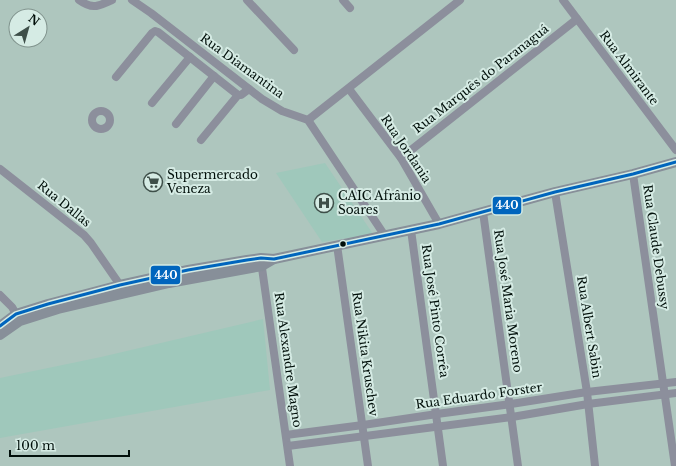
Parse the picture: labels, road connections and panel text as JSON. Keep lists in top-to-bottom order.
{
  "streets": {
    "street": [
      "Rua Diamantina",
      "Rua Almirante",
      "Rua Marquês do Paranaguá",
      "Rua Jordania",
      "Rua Dallas",
      "Rua Claude Debussy",
      "Rua José Maria Moreno",
      "Rua José Pinto Corrêa",
      "Rua Albert Sabin",
      "Rua Nikita Kruschev",
      "Rua Alexandre Magno",
      "Rua Eduardo Forster"
    ]
  },
  "crossings": [
    ["Rua Almirante", "Rua Marquês do Paranaguá"],
    ["Rua Marquês do Paranaguá", "Rua Jordania"],
    ["Rua Claude Debussy", "Rua Eduardo Forster"],
    ["Rua José Maria Moreno", "Rua Eduardo Forster"],
    ["Rua José Pinto Corrêa", "Rua Eduardo Forster"],
    ["Rua Albert Sabin", "Rua Eduardo Forster"],
    ["Rua Nikita Kruschev", "Rua Eduardo Forster"],
    ["Rua Alexandre Magno", "Rua Eduardo Forster"]
  ],
  "places": {
    "supermarket": ["Supermercado Veneza"],
    "hospital": ["CAIC Afrânio Soares"]
  },
  "lines": ["transit line 440"],
  "scale_bar": "100 m",
  "north": "top right"
}
